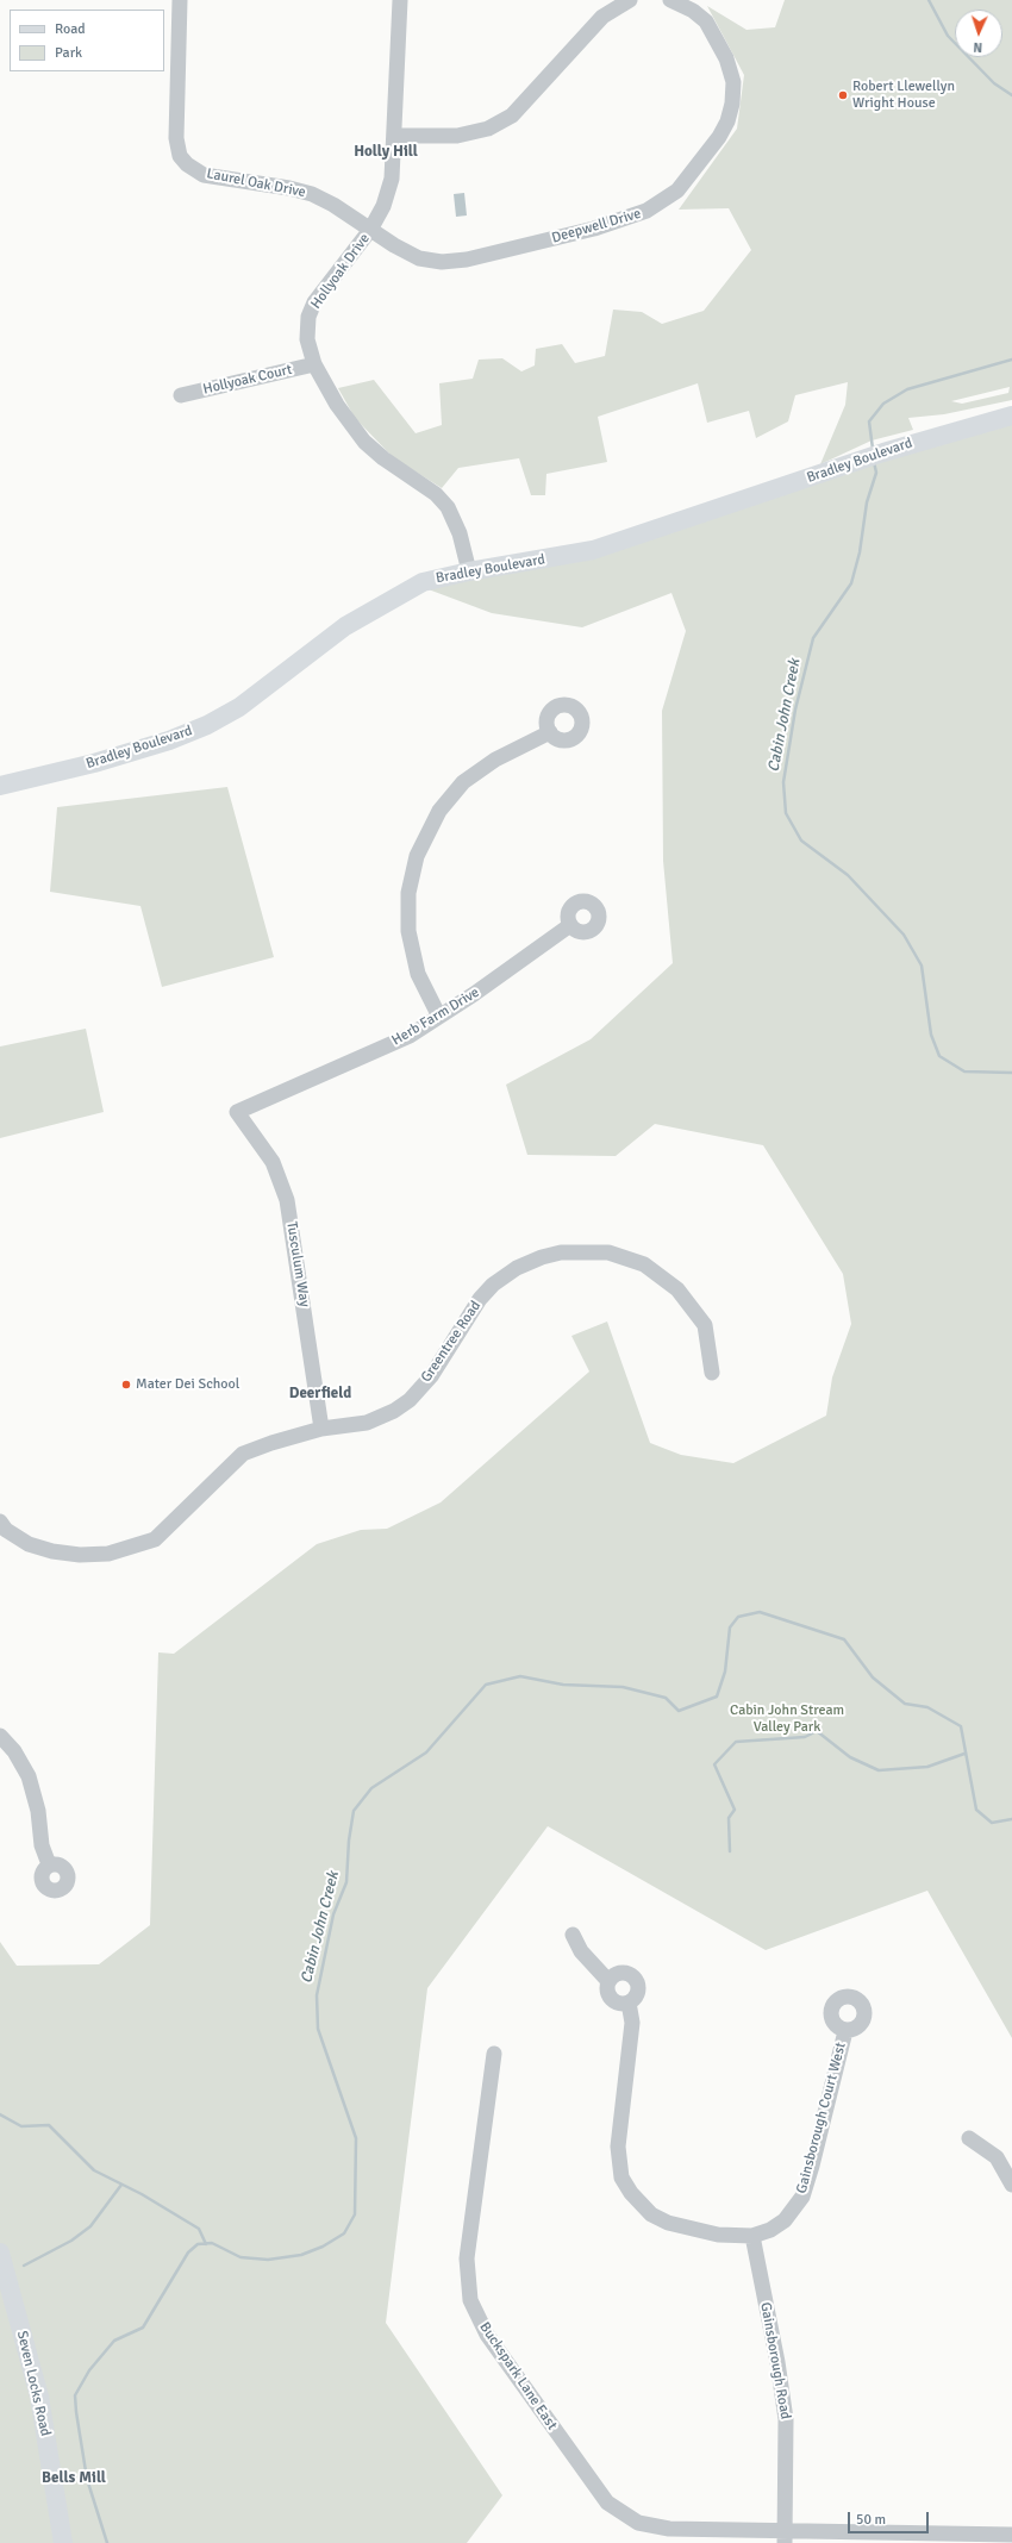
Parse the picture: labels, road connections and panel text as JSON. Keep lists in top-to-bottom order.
{
  "streets": {
    "main road": ["Bradley Boulevard", "Seven Locks Road"],
    "street": [
      "Laurel Oak Drive",
      "Deepwell Drive",
      "Hollyoak Drive",
      "Hollyoak Court",
      "Herb Farm Drive",
      "Tusculum Way",
      "Greentree Road",
      "Gainsborough Court West",
      "Gainsborough Road",
      "Buckspark Lane East"
    ]
  },
  "crossings": [
    ["Laurel Oak Drive", "Deepwell Drive"],
    ["Laurel Oak Drive", "Hollyoak Drive"],
    ["Deepwell Drive", "Hollyoak Drive"],
    ["Hollyoak Drive", "Hollyoak Court"],
    ["Hollyoak Drive", "Bradley Boulevard"],
    ["Herb Farm Drive", "Tusculum Way"],
    ["Tusculum Way", "Greentree Road"],
    ["Gainsborough Court West", "Gainsborough Road"],
    ["Gainsborough Road", "Buckspark Lane East"]
  ],
  "districts": ["Holly Hill", "Deerfield", "Bells Mill"],
  "water": ["Cabin John Creek"],
  "parks": ["Cabin John Stream Valley Park"],
  "places": ["Robert Llewellyn Wright House", "Mater Dei School"],
  "legend": ["Road", "Park"],
  "scale_bar": "50 m",
  "north": "bottom"
}
